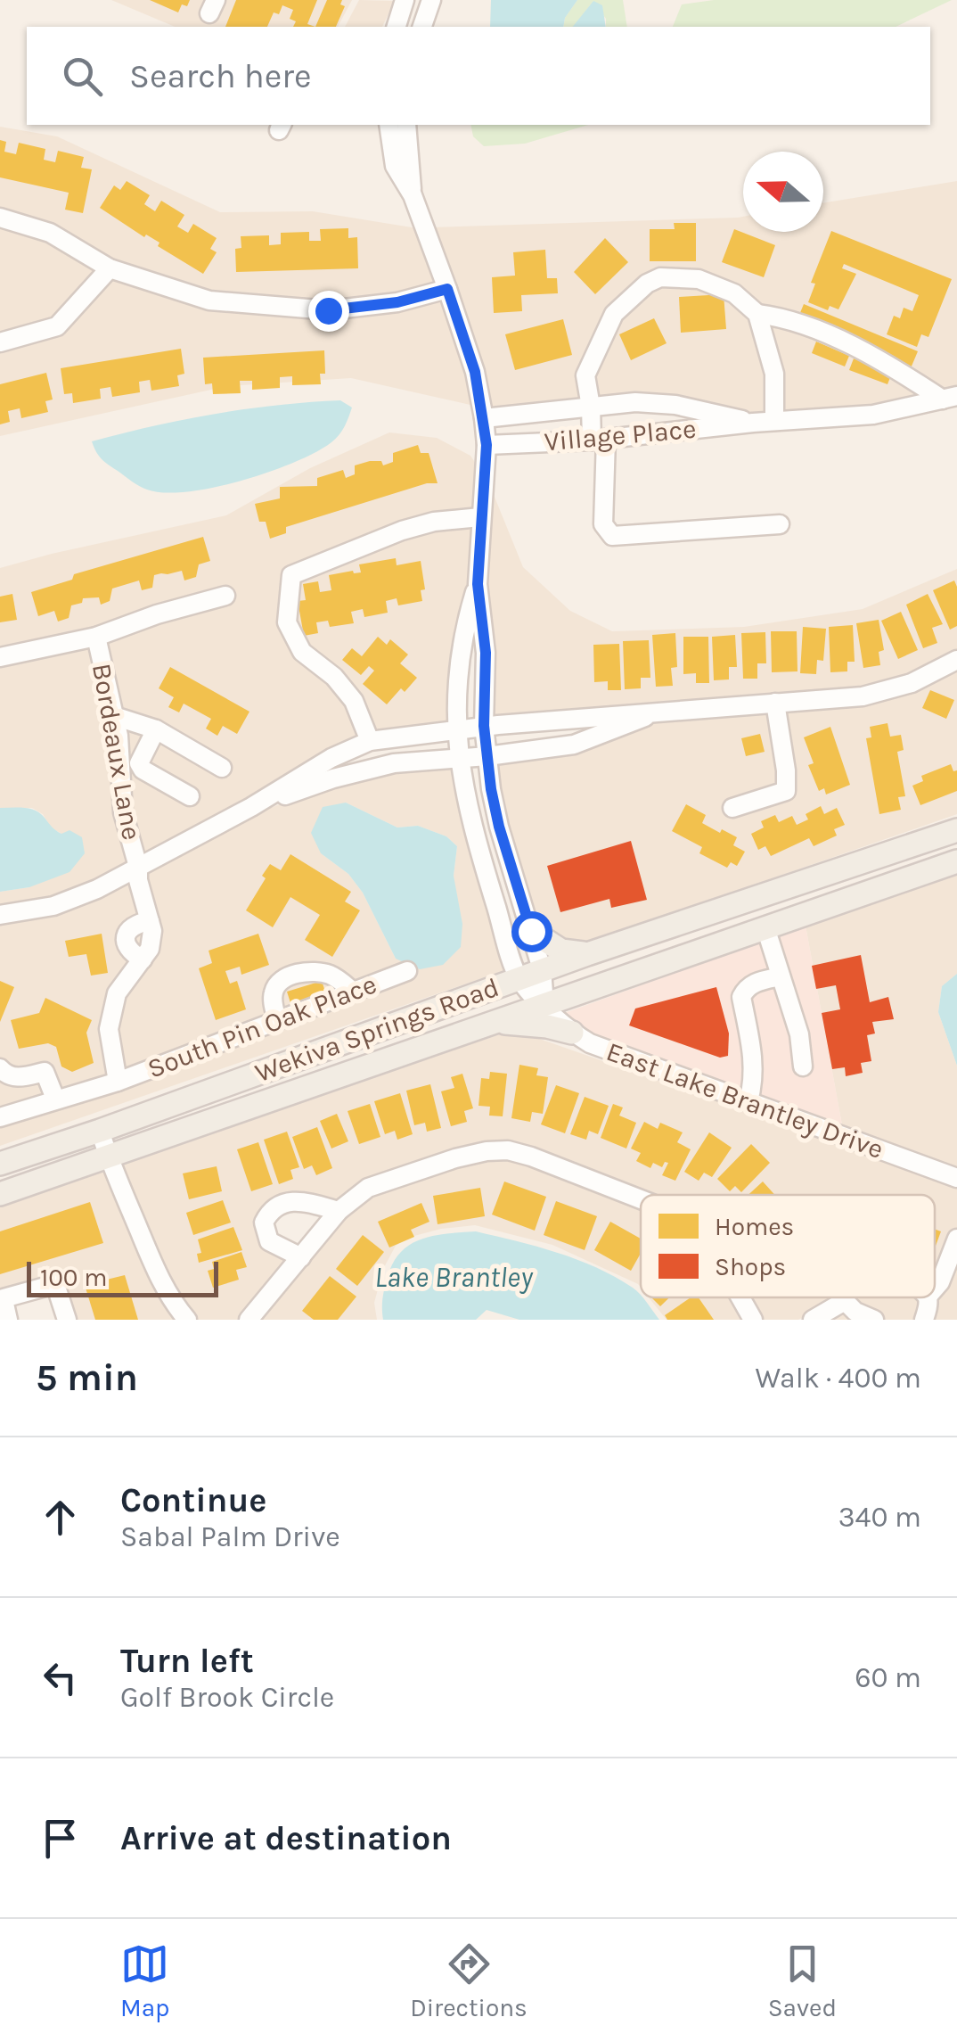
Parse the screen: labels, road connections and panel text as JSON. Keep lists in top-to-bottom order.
{
  "streets": {
    "main road": ["Wekiva Springs Road"],
    "street": [
      "Village Place",
      "Bordeaux Lane",
      "South Pin Oak Place",
      "East Lake Brantley Drive"
    ]
  },
  "crossings": [
    ["Wekiva Springs Road", "East Lake Brantley Drive"]
  ],
  "water": ["Lake Brantley"],
  "legend": ["Homes", "Shops"],
  "scale_bar": "100 m",
  "north": "left",
  "page": {
    "search": "Search here",
    "scale": "100 m",
    "heading": ["5 min", "Walk · 400 m"],
    "list": [
      ["Continue", "Sabal Palm Drive", "340 m"],
      ["Turn left", "Golf Brook Circle", "60 m"],
      "Arrive at destination"
    ],
    "nav": ["Map", "Directions", "Saved"]
  }
}
